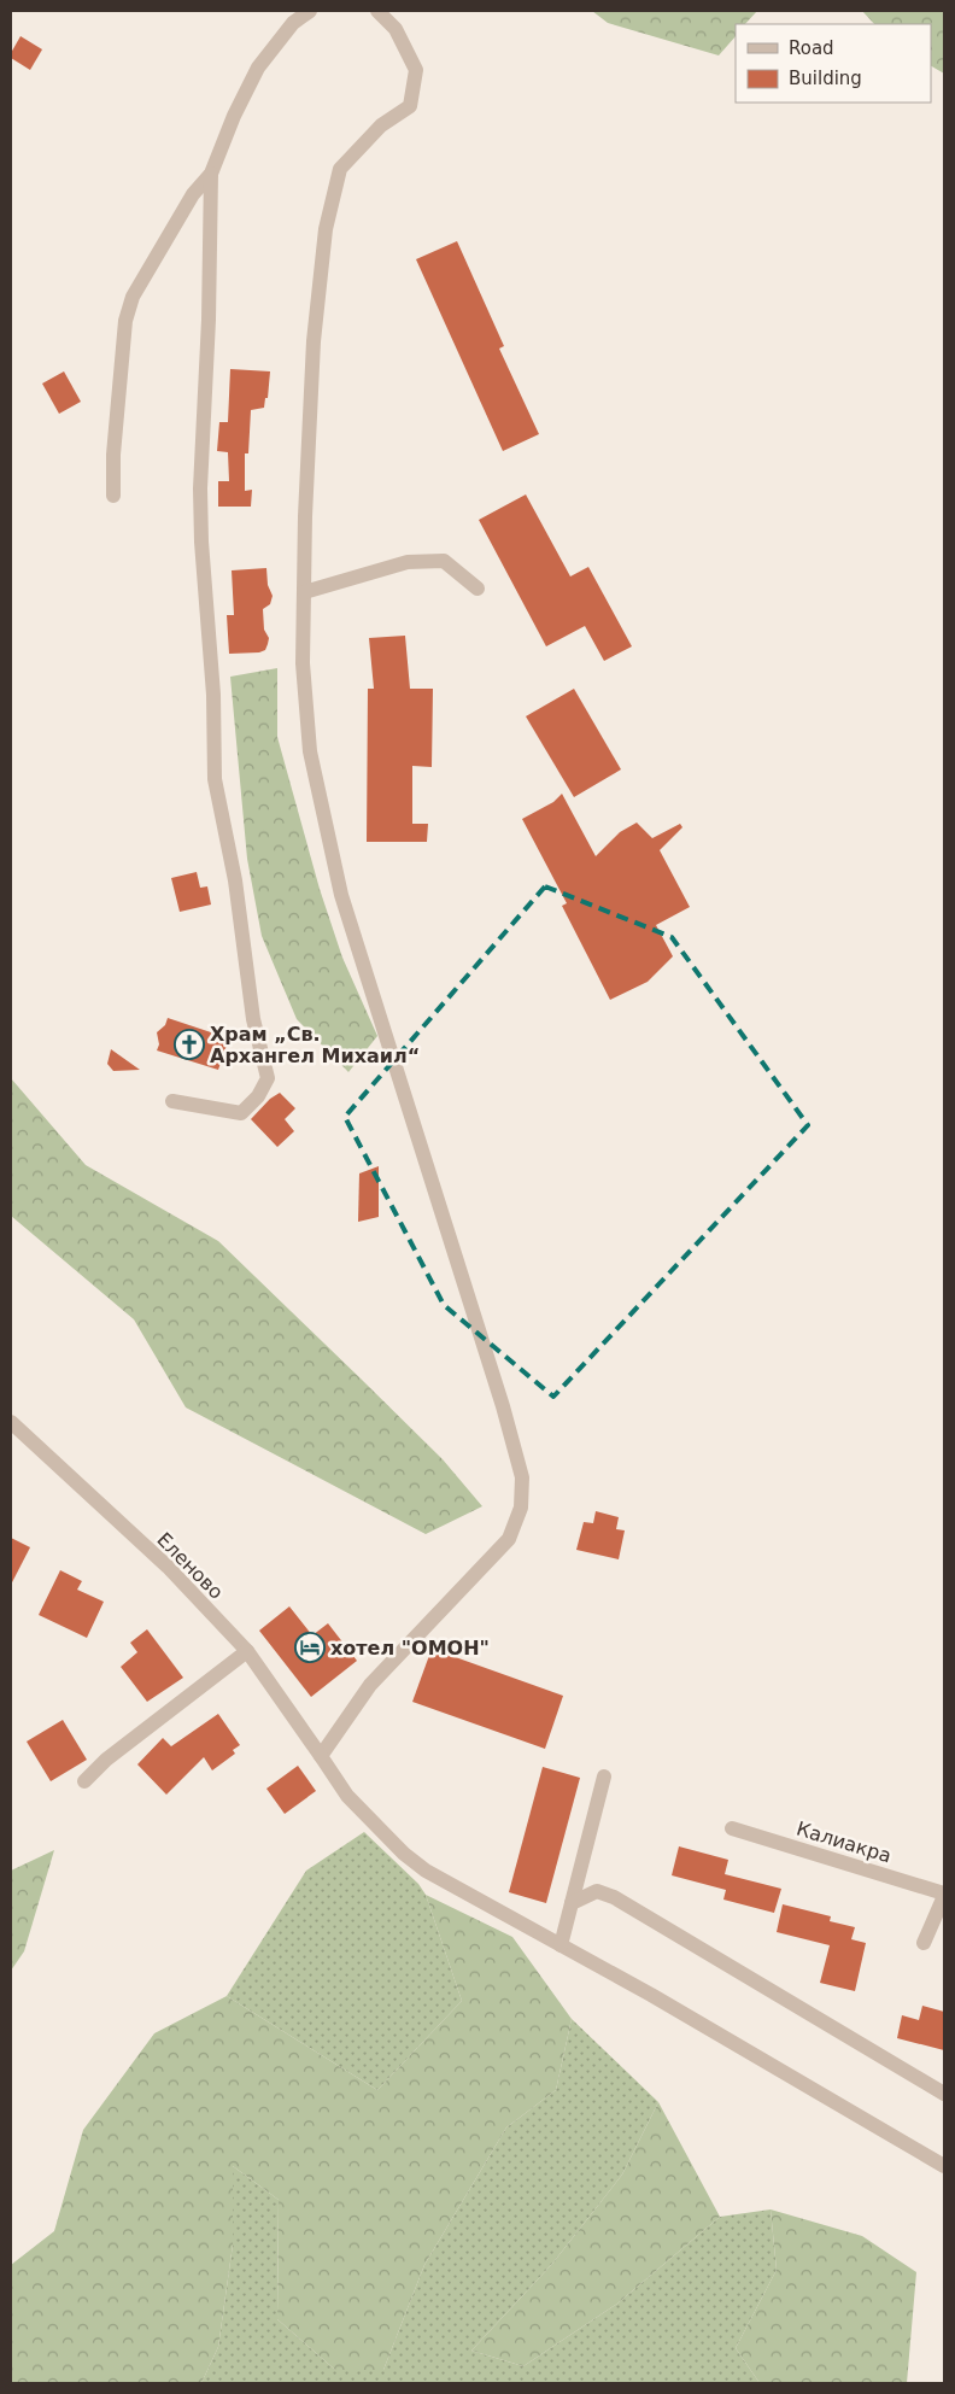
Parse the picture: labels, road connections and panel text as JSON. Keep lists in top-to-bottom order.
{
  "streets": {
    "street": ["Еленово", "Калиакра"]
  },
  "places": {
    "church": ["Храм „Св. Архангел Михаил“"],
    "hotel": ["хотел \"ОМОН\""]
  },
  "legend": ["Road", "Building"]
}
